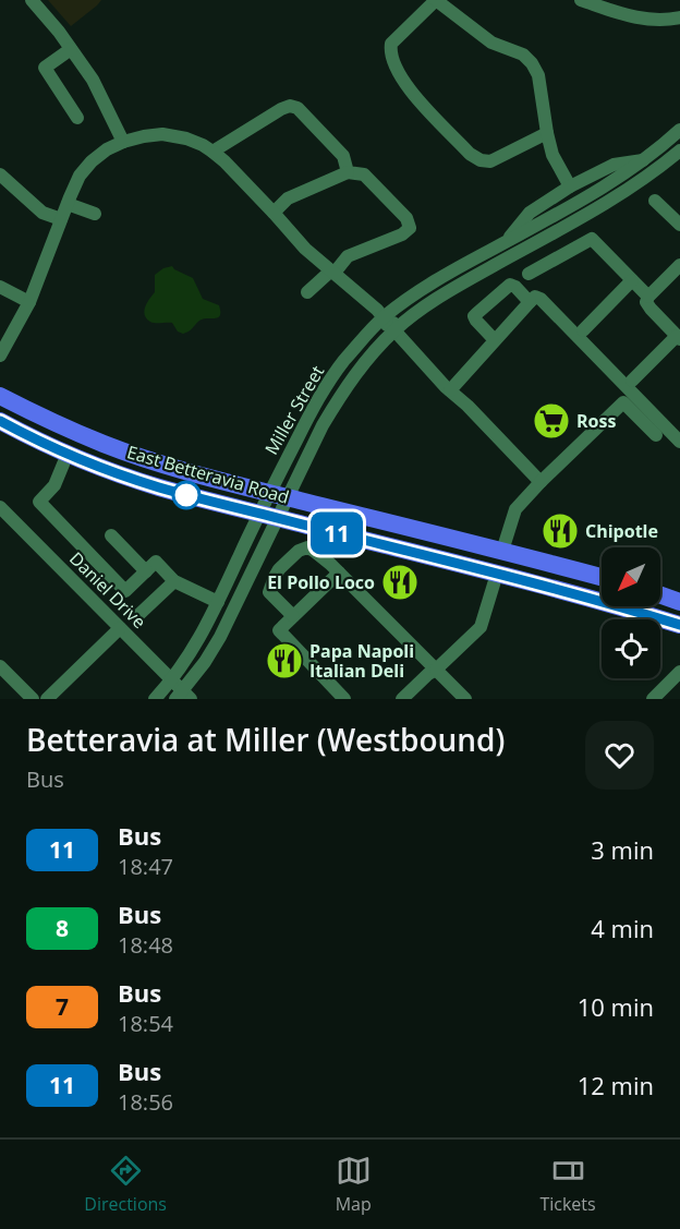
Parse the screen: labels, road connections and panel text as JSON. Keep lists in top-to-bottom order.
{
  "streets": {
    "highway": ["East Betteravia Road"],
    "street": ["Miller Street", "Daniel Drive"]
  },
  "crossings": [
    ["Miller Street", "East Betteravia Road"],
    ["Miller Street", "Daniel Drive"]
  ],
  "places": {
    "supermarket": ["Ross"],
    "restaurant": ["Chipotle", "El Pollo Loco", "Papa Napoli Italian Deli"]
  },
  "lines": ["bus line 11"],
  "north": "bottom left",
  "page": {
    "on_map": "11",
    "heading": ["Betteravia at Miller (Westbound)", "Bus"],
    "list": [
      {
        "mark": "11",
        "name": "Bus",
        "note": "18:47",
        "value": "3 min"
      },
      {
        "mark": "8",
        "name": "Bus",
        "note": "18:48",
        "value": "4 min"
      },
      {
        "mark": "7",
        "name": "Bus",
        "note": "18:54",
        "value": "10 min"
      },
      {
        "mark": "11",
        "name": "Bus",
        "note": "18:56",
        "value": "12 min"
      }
    ],
    "tabs": ["Directions", "Map", "Tickets"]
  }
}
